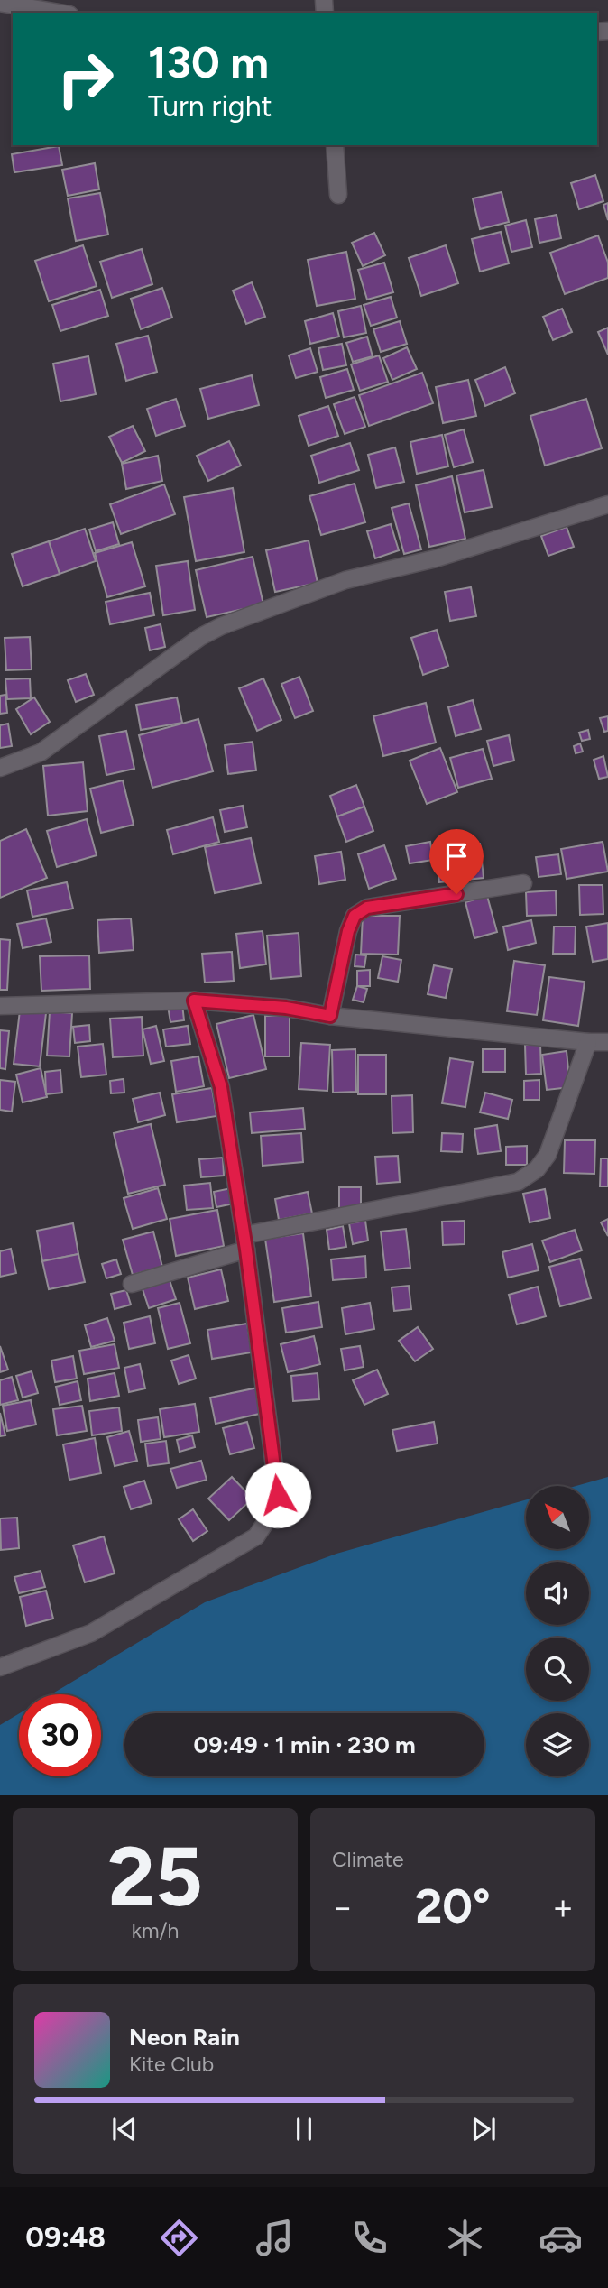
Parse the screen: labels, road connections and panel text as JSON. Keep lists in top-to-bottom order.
{
  "north": "top left",
  "page": {
    "turn": ["130 m", "Turn right"],
    "limit": "30",
    "trip": "09:49 · 1 min · 230 m",
    "tile": [
      ["25", "km/h"],
      "Climate"
    ],
    "heat": ["−", "20°", "+"],
    "song": ["Neon Rain", "Kite Club"],
    "tabs": "09:48"
  }
}
